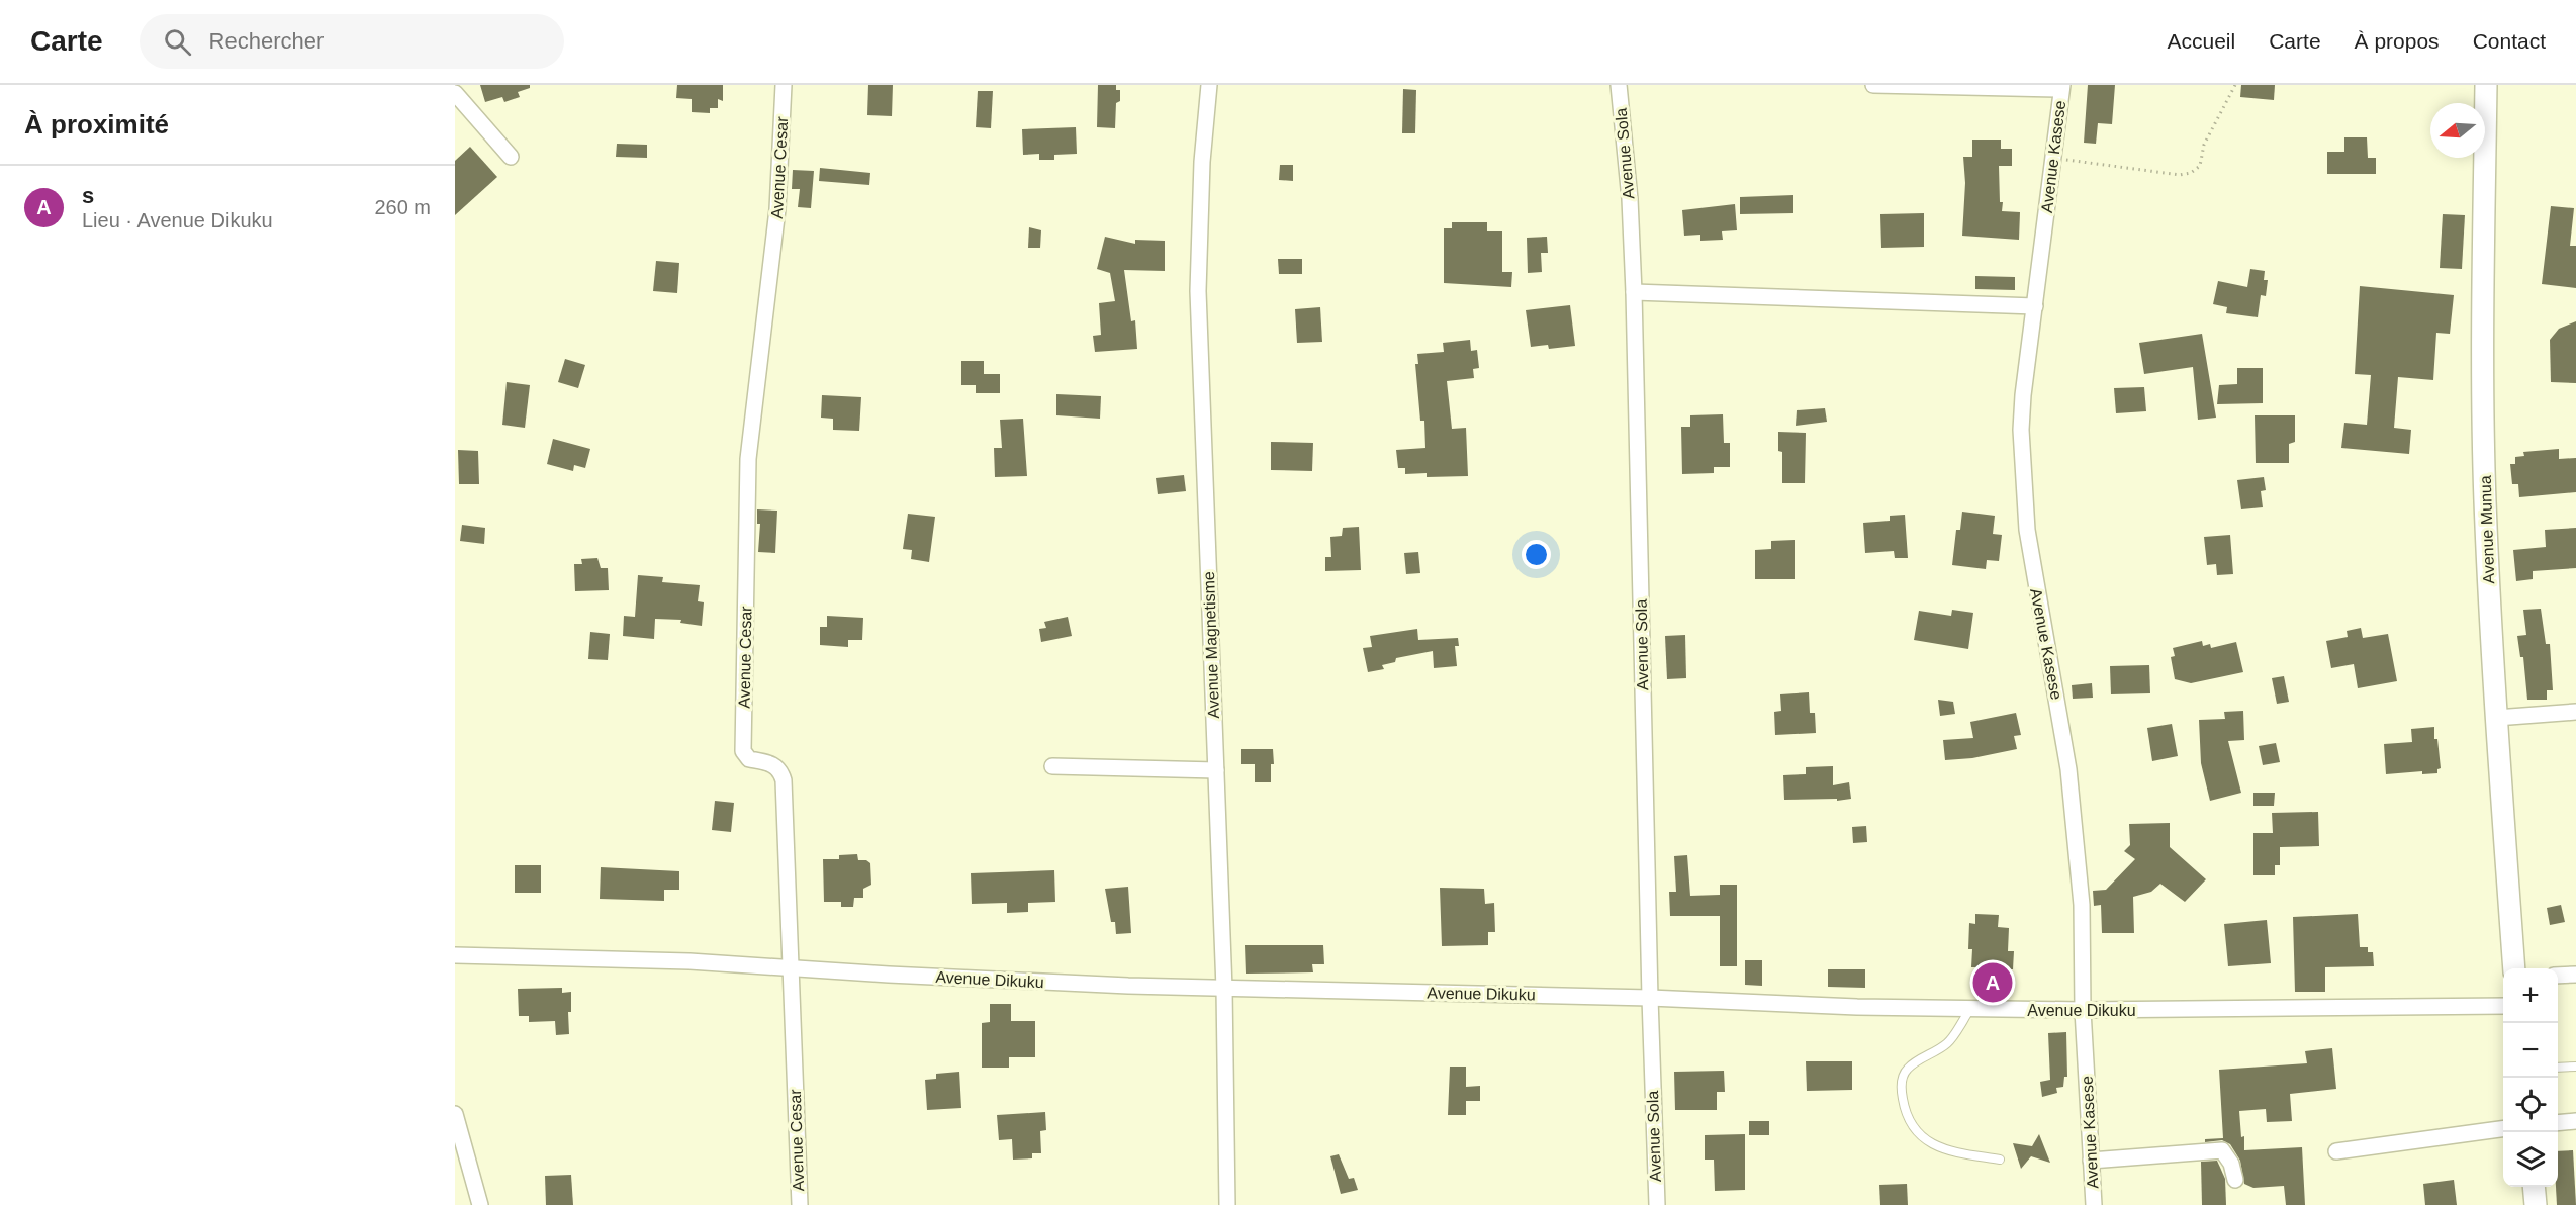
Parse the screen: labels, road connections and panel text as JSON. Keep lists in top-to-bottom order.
{
  "streets": {
    "main road": ["Avenue Munua"],
    "street": [
      "Avenue Sola",
      "Avenue Kasese",
      "Avenue Cesar",
      "Avenue Magnetisme",
      "Avenue Dikuku"
    ]
  },
  "crossings": [
    ["Avenue Sola", "Avenue Dikuku"],
    ["Avenue Kasese", "Avenue Dikuku"],
    ["Avenue Cesar", "Avenue Dikuku"],
    ["Avenue Magnetisme", "Avenue Dikuku"]
  ],
  "north": "left",
  "page": {
    "header": "Carte",
    "search": "Rechercher",
    "nav": [
      "Accueil",
      "Carte",
      "À propos",
      "Contact"
    ],
    "heading": "À proximité",
    "list": [
      {
        "mark": "A",
        "name": "s",
        "note": "Lieu · Avenue Dikuku",
        "value": "260 m"
      }
    ],
    "pins": "A",
    "map_buttons": ["+", "−"]
  }
}
